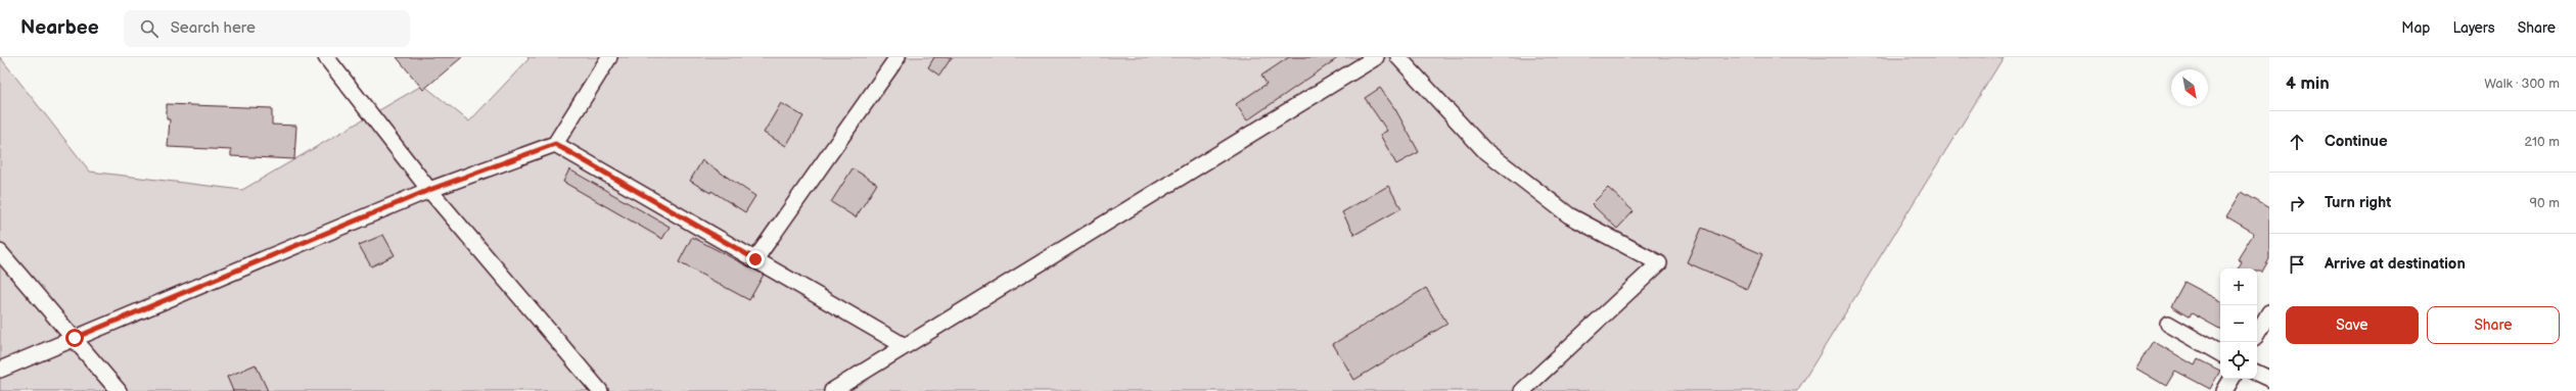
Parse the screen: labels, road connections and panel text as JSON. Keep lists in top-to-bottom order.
{
  "north": "bottom right",
  "page": {
    "header": "Nearbee",
    "search": "Search here",
    "nav": ["Map", "Layers", "Share"],
    "heading": ["4 min", "Walk · 300 m"],
    "list": [
      ["Continue", "210 m"],
      ["Turn right", "90 m"],
      "Arrive at destination"
    ],
    "map_buttons": ["+", "−"],
    "buttons": ["Save", "Share"]
  }
}
